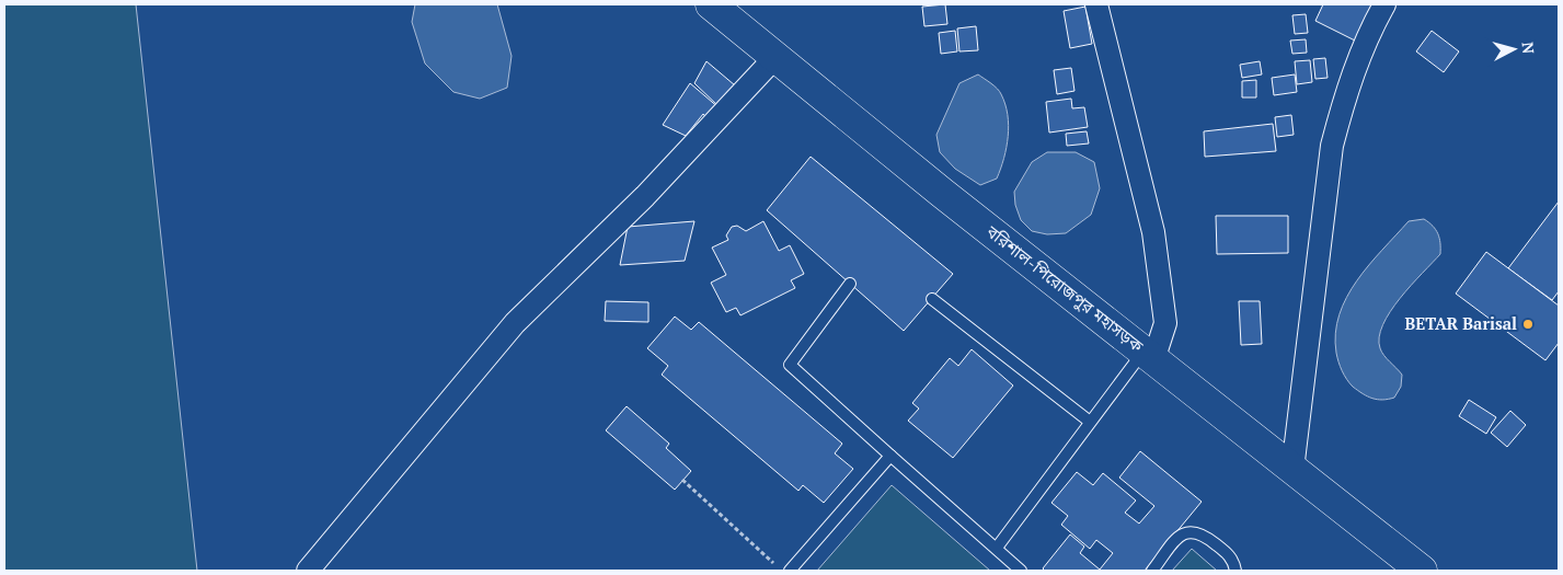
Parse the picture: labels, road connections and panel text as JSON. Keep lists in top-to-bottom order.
{
  "streets": {
    "highway": ["বরিশাল-পিরোজপুর মহাসড়ক"]
  },
  "places": ["BETAR Barisal"],
  "north": "right"
}
